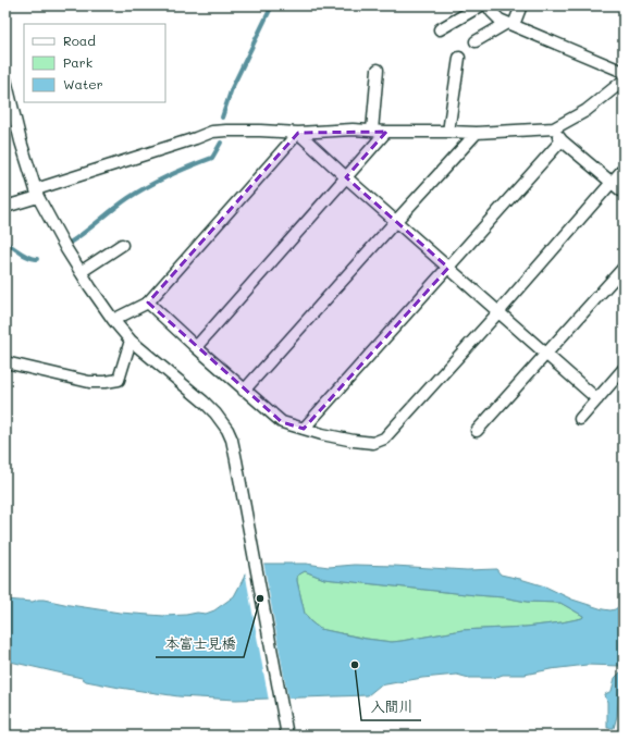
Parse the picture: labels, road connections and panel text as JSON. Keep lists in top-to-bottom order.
{
  "places": ["本富士見橋", "入間川"],
  "legend": ["Road", "Park", "Water"]
}
